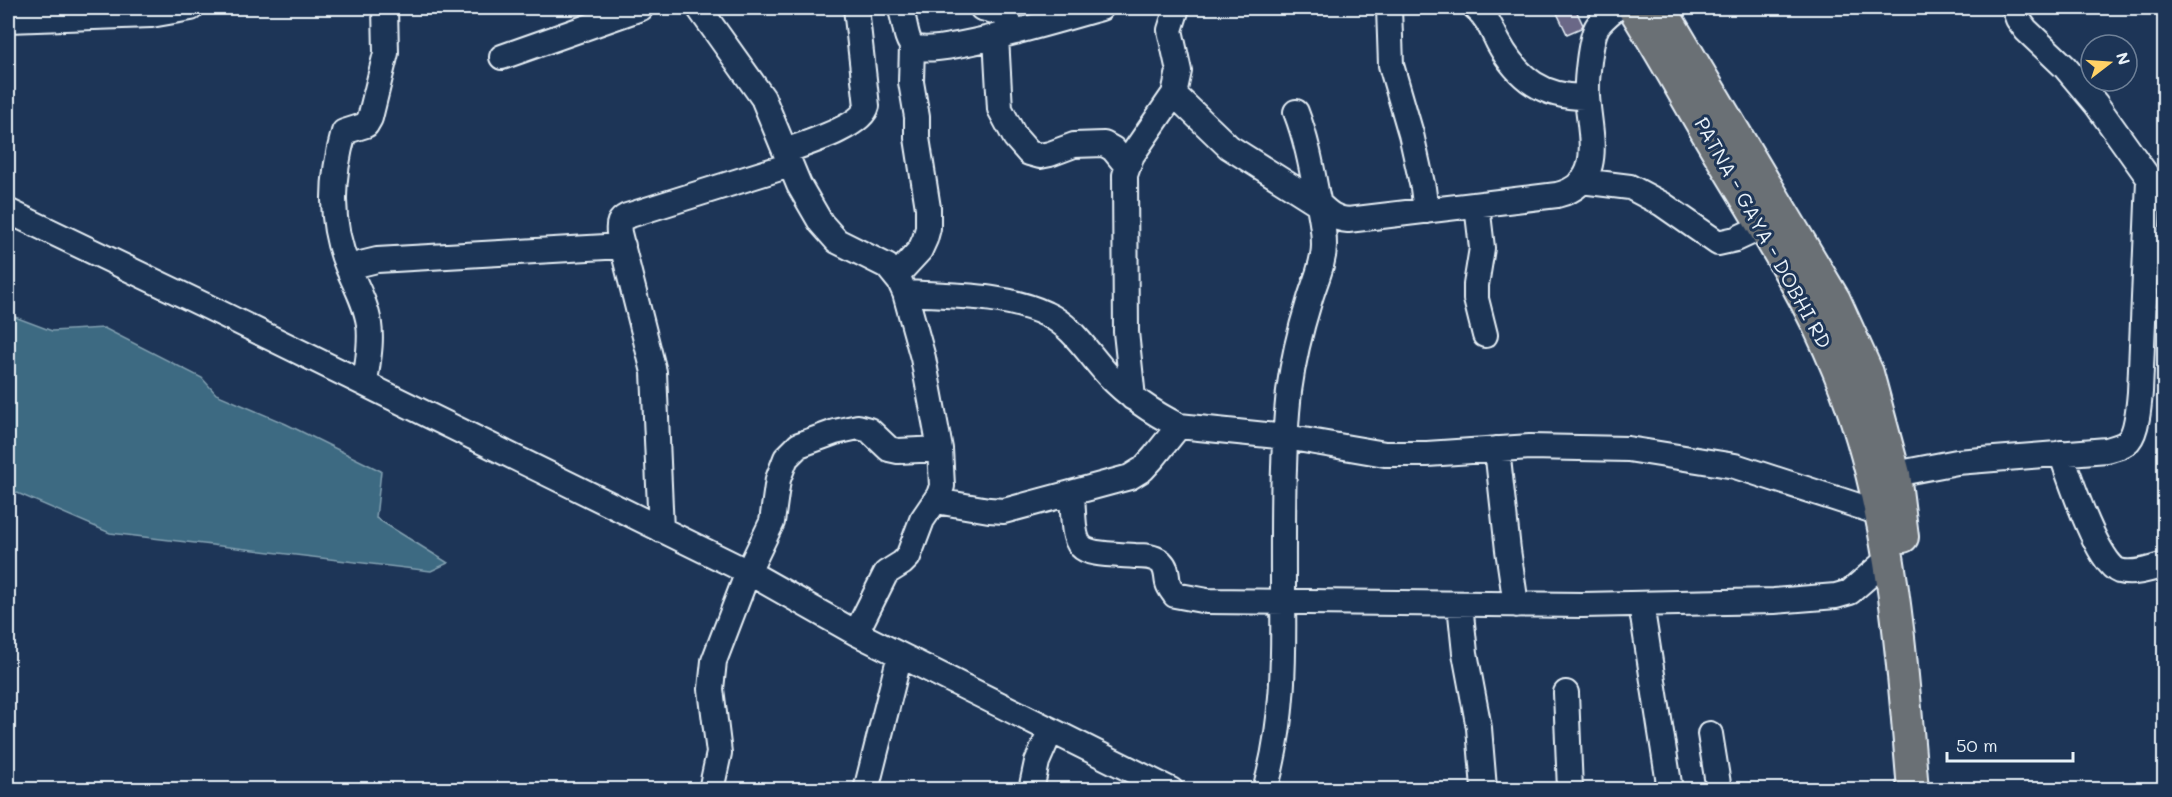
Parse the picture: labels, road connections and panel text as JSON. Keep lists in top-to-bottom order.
{
  "streets": {
    "main road": ["PATNA - GAYA - DOBHI RD"]
  },
  "scale_bar": "50 m",
  "north": "right"
}
